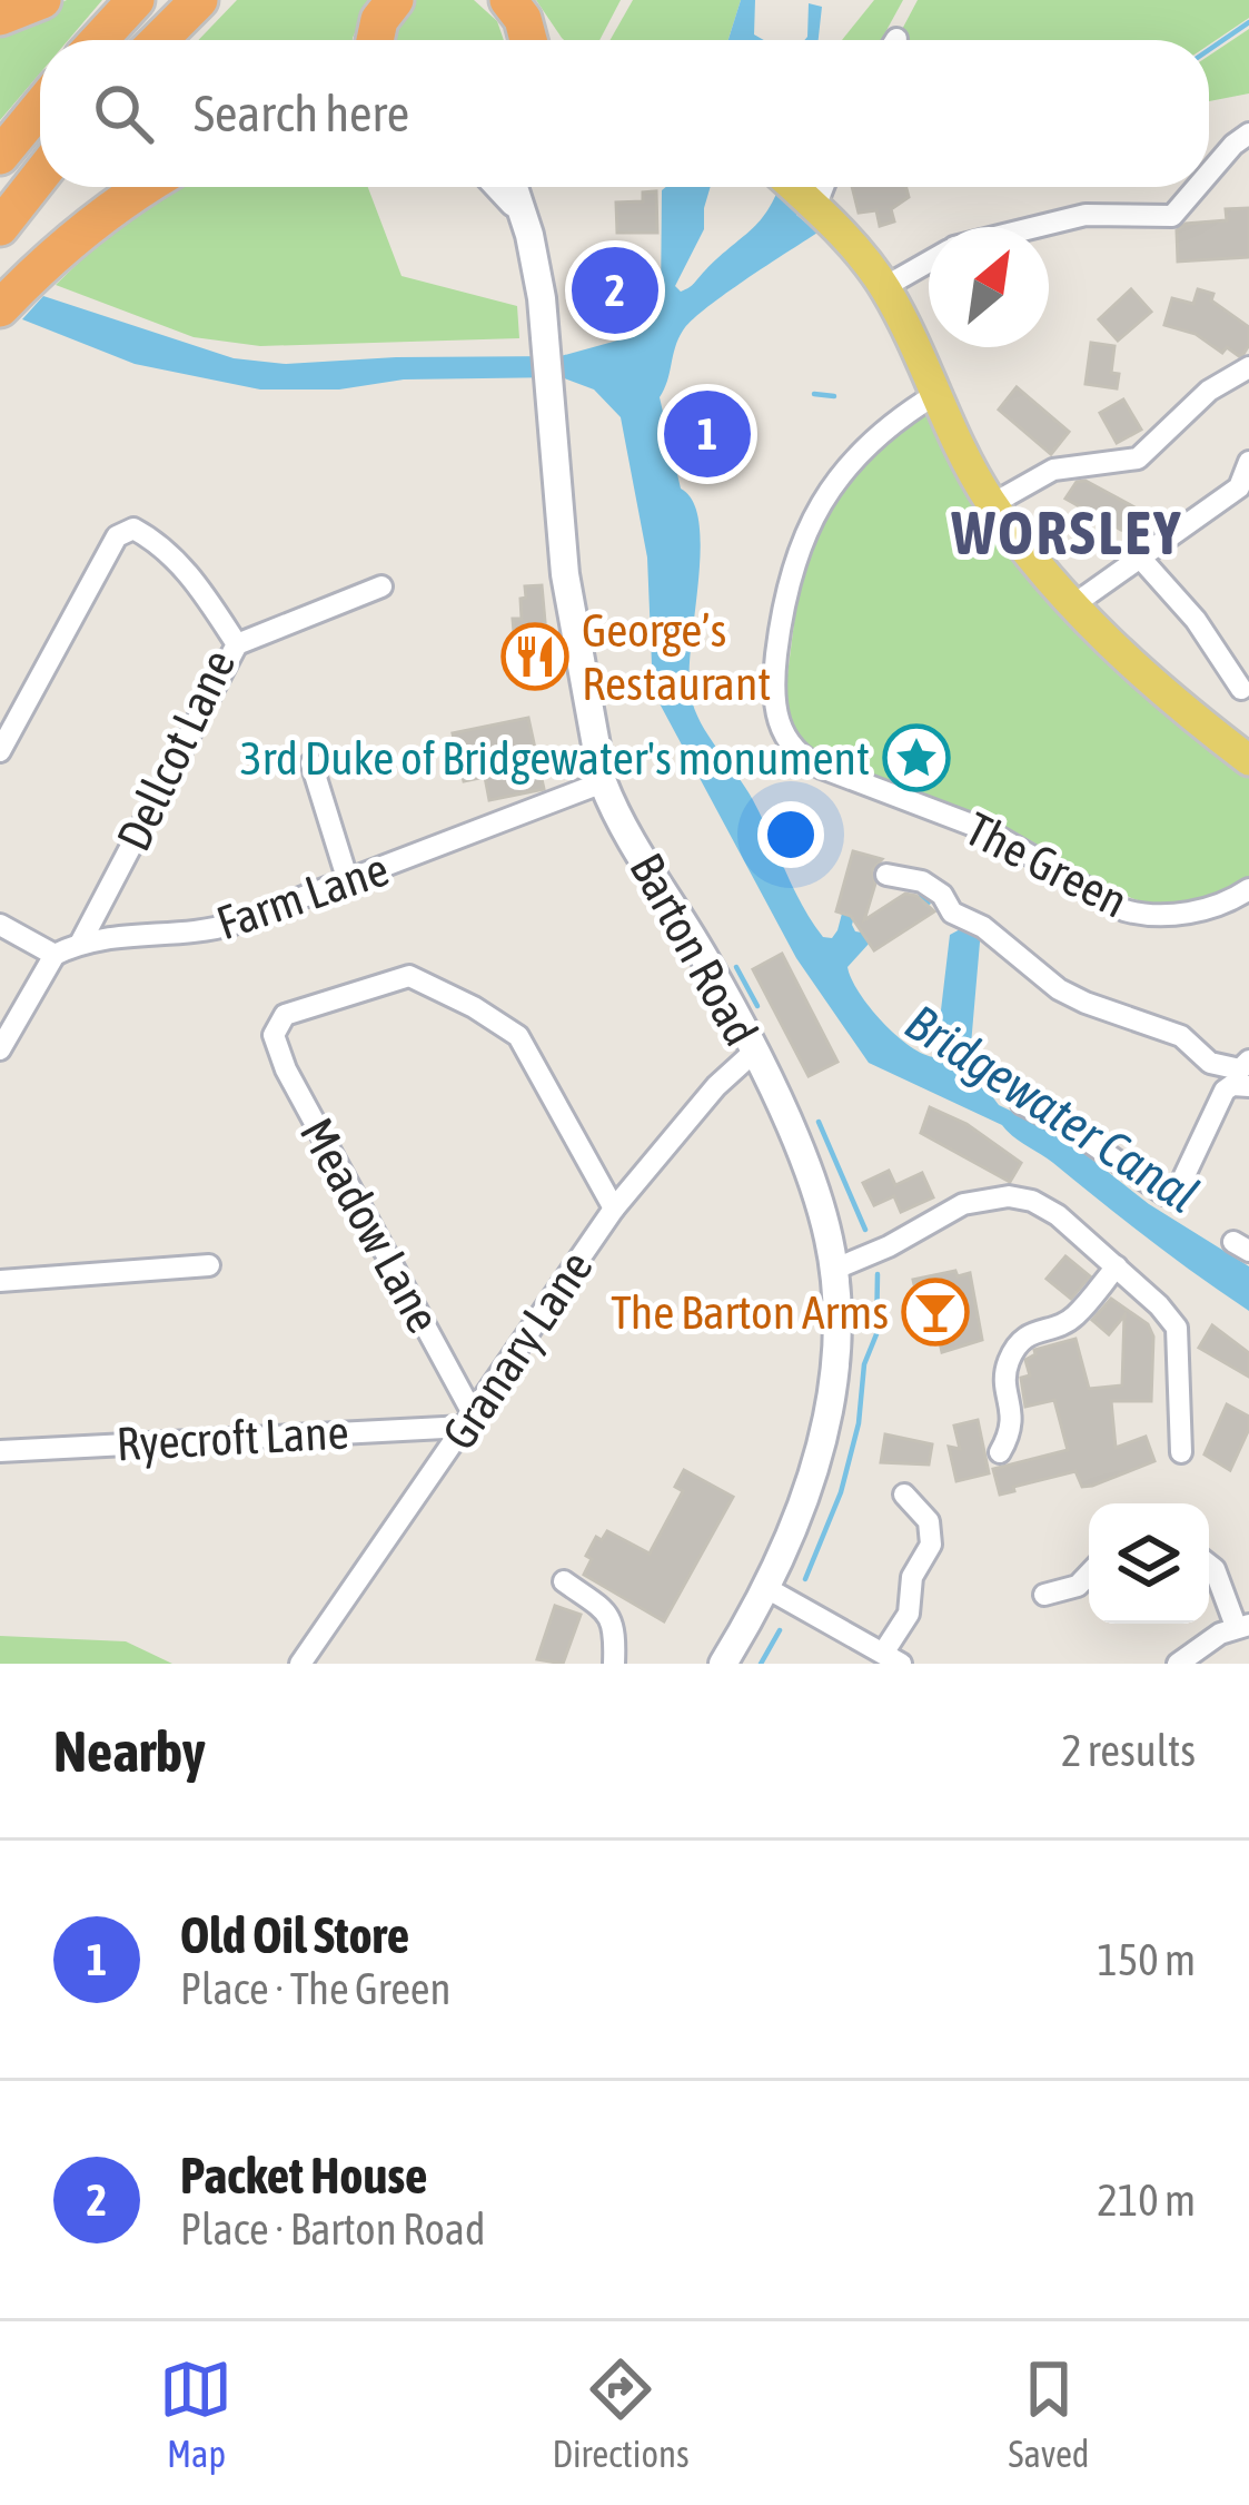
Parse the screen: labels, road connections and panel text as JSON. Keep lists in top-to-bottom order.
{
  "streets": {
    "main road": ["Barton Road"],
    "street": [
      "Dellcot Lane",
      "The Green",
      "Farm Lane",
      "Meadow Lane",
      "Granary Lane",
      "Ryecroft Lane"
    ]
  },
  "crossings": [
    ["Dellcot Lane", "Farm Lane"],
    ["Farm Lane", "Barton Road"],
    ["Barton Road", "Granary Lane"],
    ["Meadow Lane", "Granary Lane"],
    ["Meadow Lane", "Ryecroft Lane"],
    ["Granary Lane", "Ryecroft Lane"]
  ],
  "districts": ["WORSLEY"],
  "water": ["Bridgewater Canal"],
  "places": {
    "restaurant": ["George’s Restaurant"],
    "place": ["3rd Duke of Bridgewater's monument"],
    "bar": ["The Barton Arms"]
  },
  "north": "top right",
  "page": {
    "search": "Search here",
    "pins": ["2", "1"],
    "heading": ["Nearby", "2 results"],
    "list": [
      {
        "mark": "1",
        "name": "Old Oil Store",
        "note": "Place · The Green",
        "value": "150 m"
      },
      {
        "mark": "2",
        "name": "Packet House",
        "note": "Place · Barton Road",
        "value": "210 m"
      }
    ],
    "nav": ["Map", "Directions", "Saved"]
  }
}
